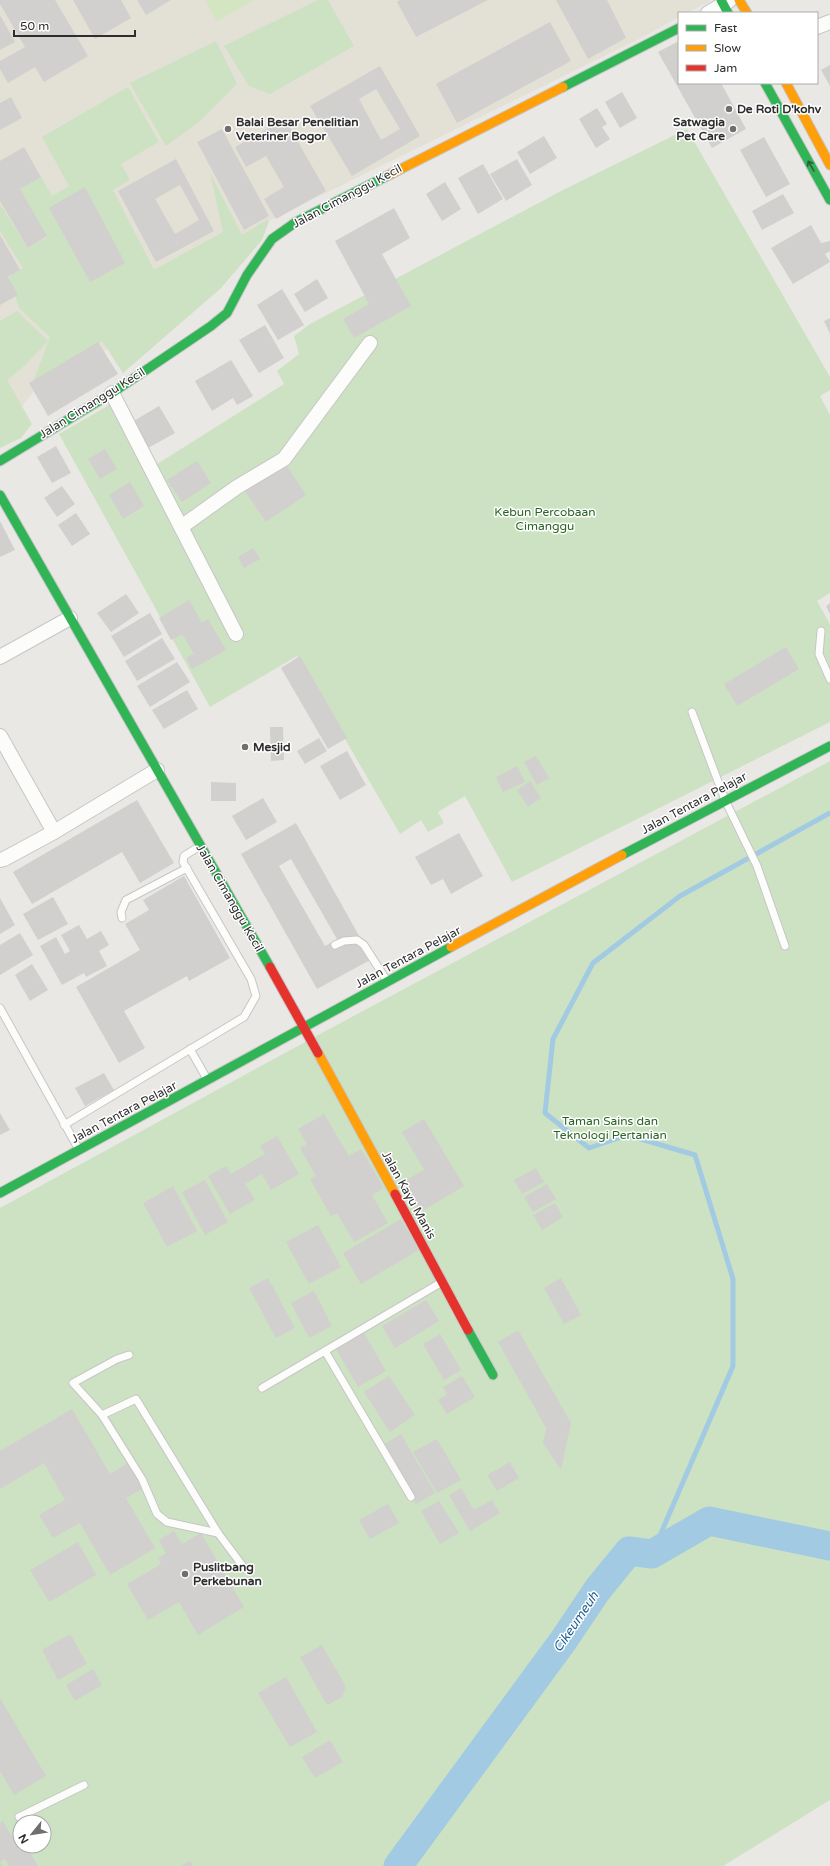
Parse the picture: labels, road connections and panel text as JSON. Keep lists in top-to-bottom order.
{
  "streets": {
    "street": ["Jalan Cimanggu Kecil", "Jalan Tentara Pelajar", "Jalan Kayu Manis"]
  },
  "crossings": [
    ["Jalan Cimanggu Kecil", "Jalan Tentara Pelajar"],
    ["Jalan Cimanggu Kecil", "Jalan Kayu Manis"],
    ["Jalan Tentara Pelajar", "Jalan Kayu Manis"]
  ],
  "water": ["Cikeumeuh"],
  "parks": ["Kebun Percobaan Cimanggu", "Taman Sains dan Teknologi Pertanian"],
  "places": [
    "De Roti D'kohv",
    "Balai Besar Penelitian Veteriner Bogor",
    "Satwagia Pet Care",
    "Mesjid",
    "Puslitbang Perkebunan"
  ],
  "legend": ["Fast", "Slow", "Jam"],
  "scale_bar": "50 m",
  "north": "bottom left"
}
